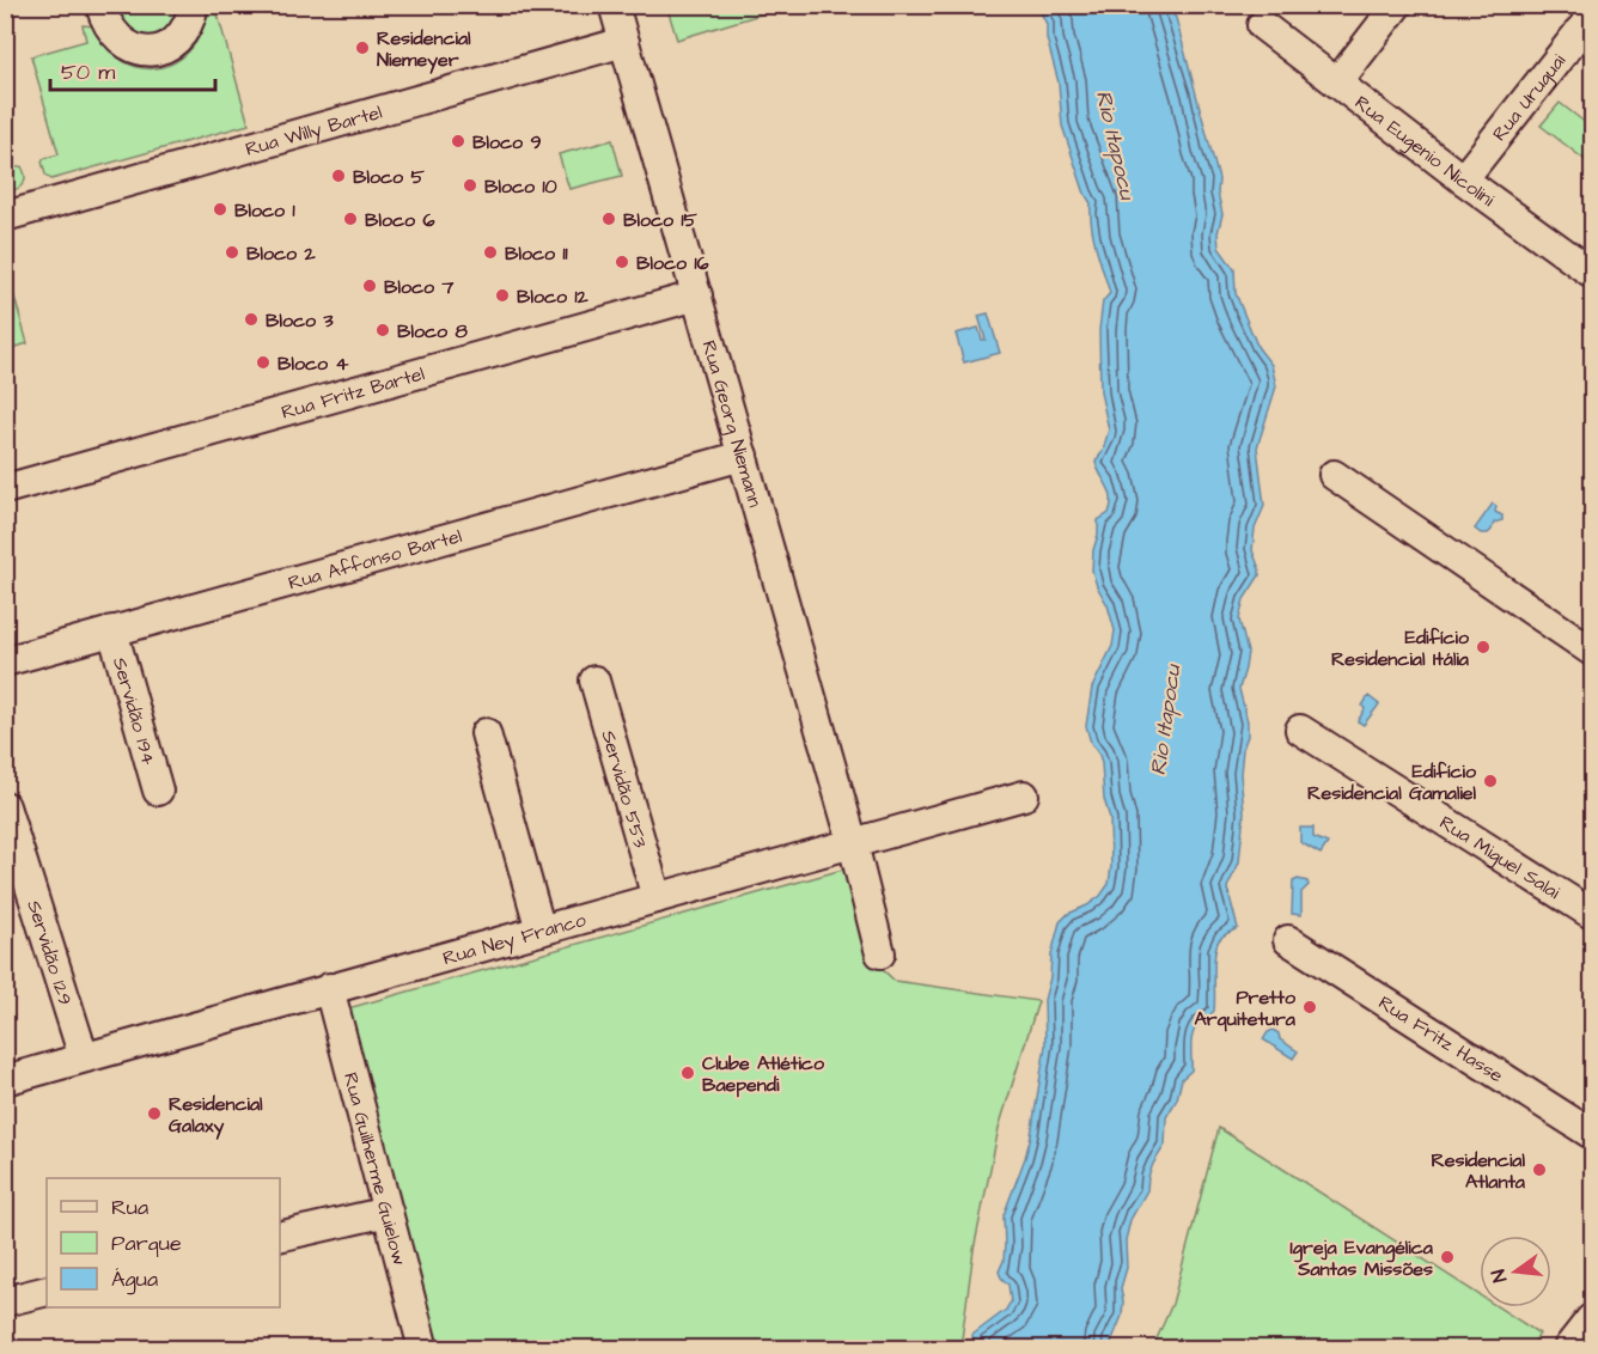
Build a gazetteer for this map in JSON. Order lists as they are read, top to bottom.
{
  "streets": {
    "street": [
      "Rua Uruguai",
      "Rua Willy Bartel",
      "Rua Eugenio Nicolini",
      "Rua Fritz Bartel",
      "Rua Georg Niemann",
      "Rua Affonso Bartel",
      "Servidão 194",
      "Servidão 553",
      "Rua Miguel Salai",
      "Rua Ney Franco",
      "Servidão 129",
      "Rua Fritz Hasse",
      "Rua Guilherme Guielow"
    ]
  },
  "crossings": [
    ["Rua Uruguai", "Rua Eugenio Nicolini"],
    ["Rua Willy Bartel", "Rua Georg Niemann"],
    ["Rua Fritz Bartel", "Rua Georg Niemann"],
    ["Rua Georg Niemann", "Rua Affonso Bartel"],
    ["Rua Georg Niemann", "Rua Ney Franco"],
    ["Rua Affonso Bartel", "Servidão 194"],
    ["Servidão 553", "Rua Ney Franco"],
    ["Rua Ney Franco", "Servidão 129"],
    ["Rua Ney Franco", "Rua Guilherme Guielow"]
  ],
  "water": ["Rio Itapocu"],
  "places": [
    "Residencial Niemeyer",
    "Bloco 9",
    "Bloco 5",
    "Bloco 10",
    "Bloco 1",
    "Bloco 6",
    "Bloco 15",
    "Bloco 2",
    "Bloco 11",
    "Bloco 16",
    "Bloco 7",
    "Bloco 12",
    "Bloco 3",
    "Bloco 8",
    "Bloco 4",
    "Edifício Residencial Itália",
    "Edifício Residencial Gamaliel",
    "Pretto Arquitetura",
    "Clube Atlético Baependi",
    "Residencial Galaxy",
    "Residencial Atlanta",
    "Igreja Evangélica Santas Missões"
  ],
  "legend": ["Rua", "Parque", "Água"],
  "scale_bar": "50 m",
  "north": "left"
}
